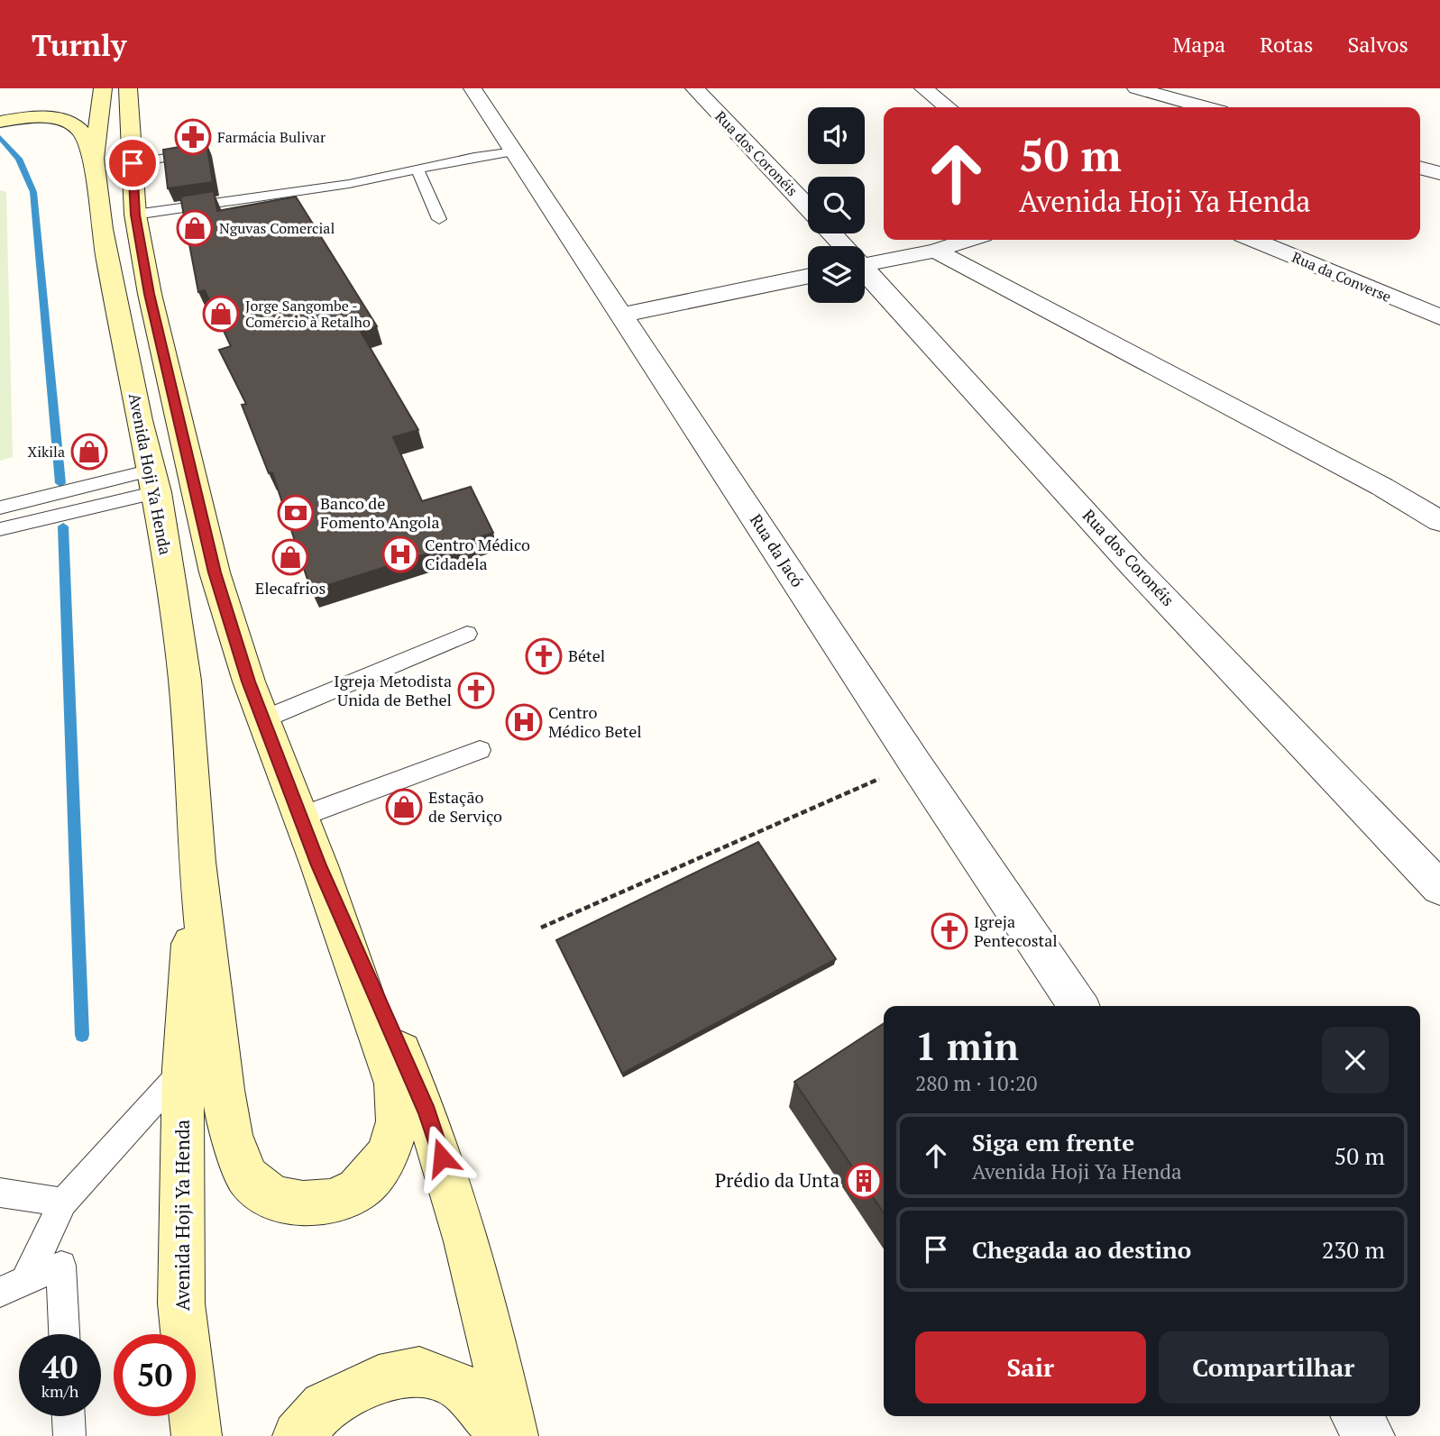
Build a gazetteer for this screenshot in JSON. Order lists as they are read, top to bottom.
{
  "streets": {
    "main road": ["Avenida Hoji Ya Henda"],
    "street": ["Rua dos Coronéis", "Rua da Converse", "Rua da Jacó"]
  },
  "places": {
    "pharmacy": ["Farmácia Bulivar"],
    "shop": [
      "Nguvas Comercial",
      "Jorge Sangombe - Comércio à Retalho",
      "Xikila",
      "Elecafrios",
      "Estação de Serviço"
    ],
    "bank": ["Banco de Fomento Angola"],
    "hospital": ["Centro Médico Cidadela", "Centro Médico Betel"],
    "church": ["Bétel", "Igreja Metodista Unida de Bethel", "Igreja Pentecostal"],
    "building": ["Prédio da Unta"]
  },
  "page": {
    "header": "Turnly",
    "nav": ["Mapa", "Rotas", "Salvos"],
    "turn": ["50 m", "Avenida Hoji Ya Henda"],
    "heading": ["1 min", "280 m · 10:20"],
    "list": [
      {
        "name": "Siga em frente",
        "note": "Avenida Hoji Ya Henda",
        "value": "50 m"
      },
      {
        "name": "Chegada ao destino",
        "value": "230 m"
      }
    ],
    "buttons": ["Sair", "Compartilhar"],
    "speed": "40 km/h",
    "limit": "50"
  }
}
